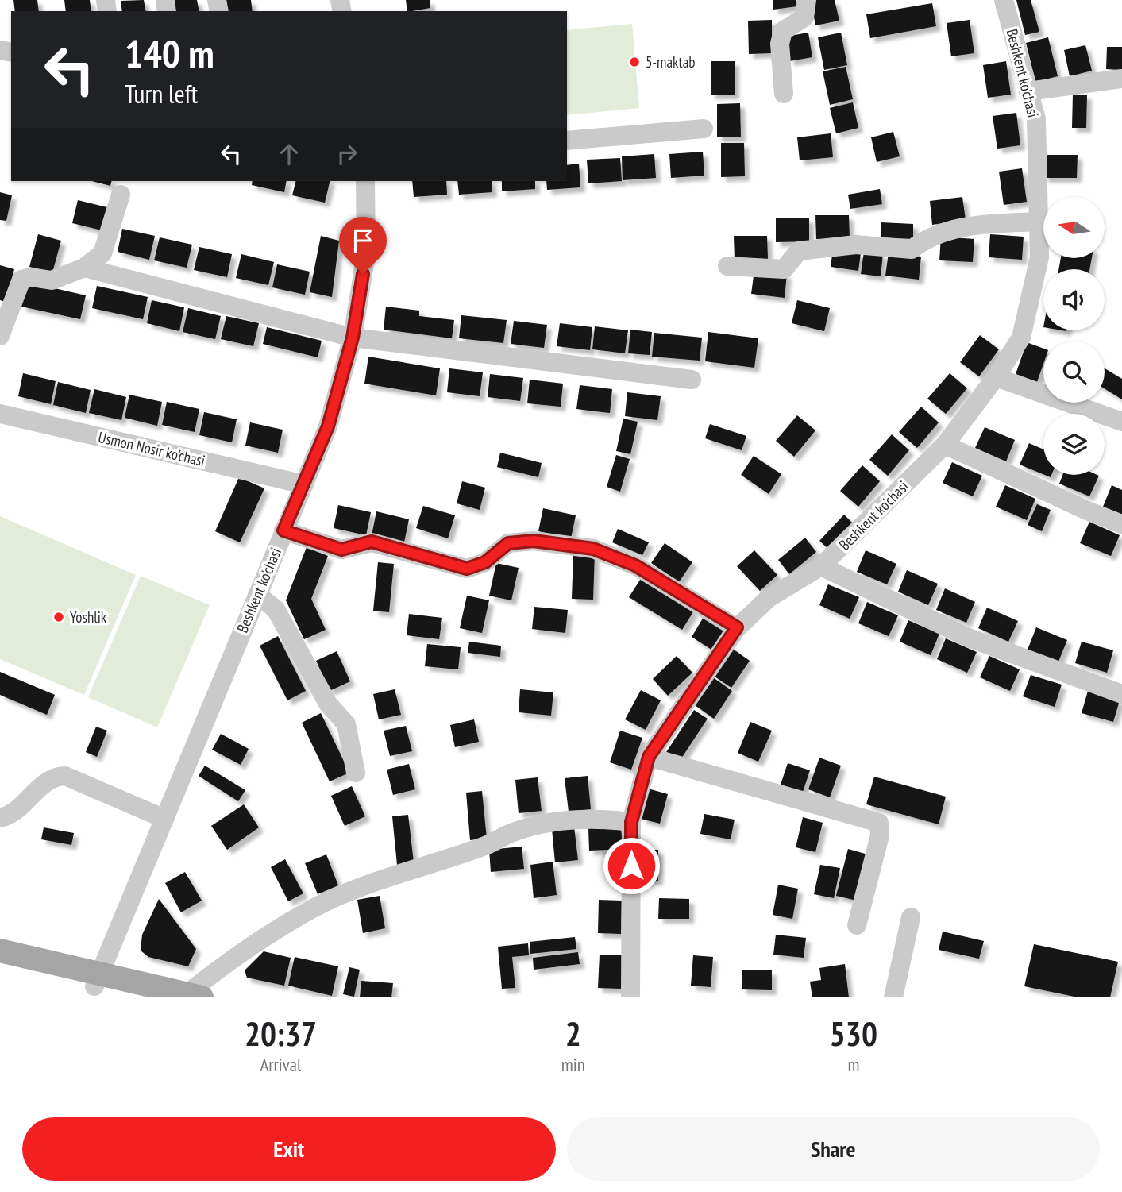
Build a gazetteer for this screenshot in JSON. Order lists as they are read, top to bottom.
{
  "streets": {
    "street": ["Beshkent ko'chasi", "Usmon Nosir ko'chasi"]
  },
  "crossings": [
    ["Beshkent ko'chasi", "Usmon Nosir ko'chasi"]
  ],
  "places": ["5-maktab", "Yoshlik"],
  "north": "left",
  "page": {
    "turn": ["140 m", "Turn left"],
    "eta": [
      "20:37",
      "Arrival",
      "2",
      "min",
      "530",
      "m"
    ],
    "buttons": ["Exit", "Share"]
  }
}
